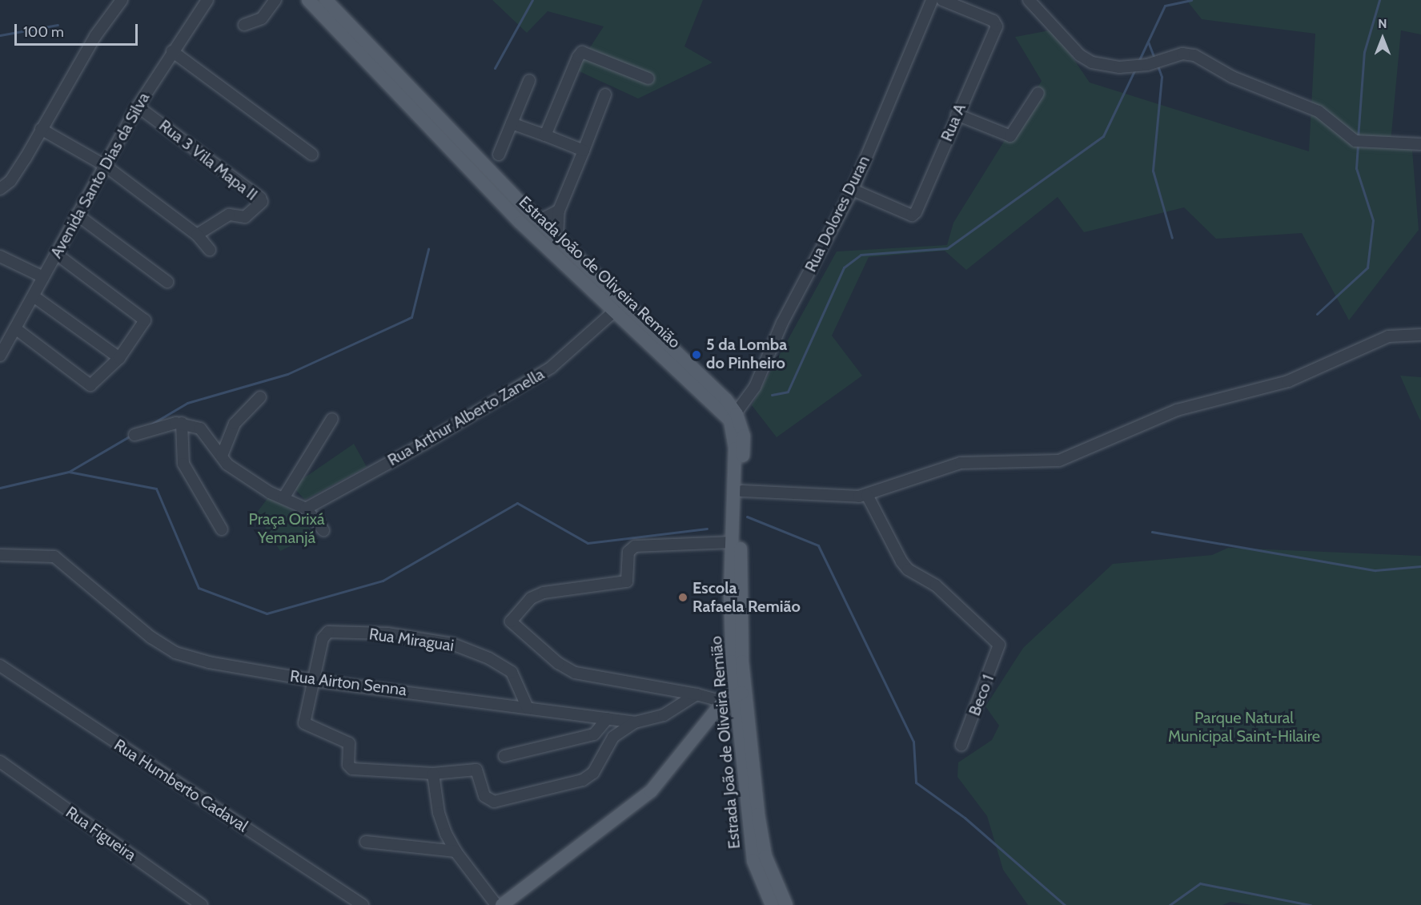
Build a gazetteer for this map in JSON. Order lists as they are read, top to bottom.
{
  "streets": {
    "main road": ["Estrada João de Oliveira Remião"],
    "street": [
      "Rua A",
      "Rua 3 Vila Mapa II",
      "Avenida Santo Dias da Silva",
      "Rua Dolores Duran",
      "Rua Arthur Alberto Zanella",
      "Rua Miraguai",
      "Rua Airton Senna",
      "Beco 1",
      "Rua Humberto Cadaval",
      "Rua Figueira"
    ]
  },
  "crossings": [
    ["Rua A", "Rua Dolores Duran"],
    ["Rua 3 Vila Mapa II", "Avenida Santo Dias da Silva"],
    ["Rua Dolores Duran", "Estrada João de Oliveira Remião"],
    ["Estrada João de Oliveira Remião", "Rua Arthur Alberto Zanella"],
    ["Rua Miraguai", "Rua Airton Senna"]
  ],
  "parks": ["Praça Orixá Yemanjá", "Parque Natural Municipal Saint-Hilaire"],
  "places": ["5 da Lomba do Pinheiro", "Escola Rafaela Remião"],
  "scale_bar": "100 m",
  "north": "top"
}
